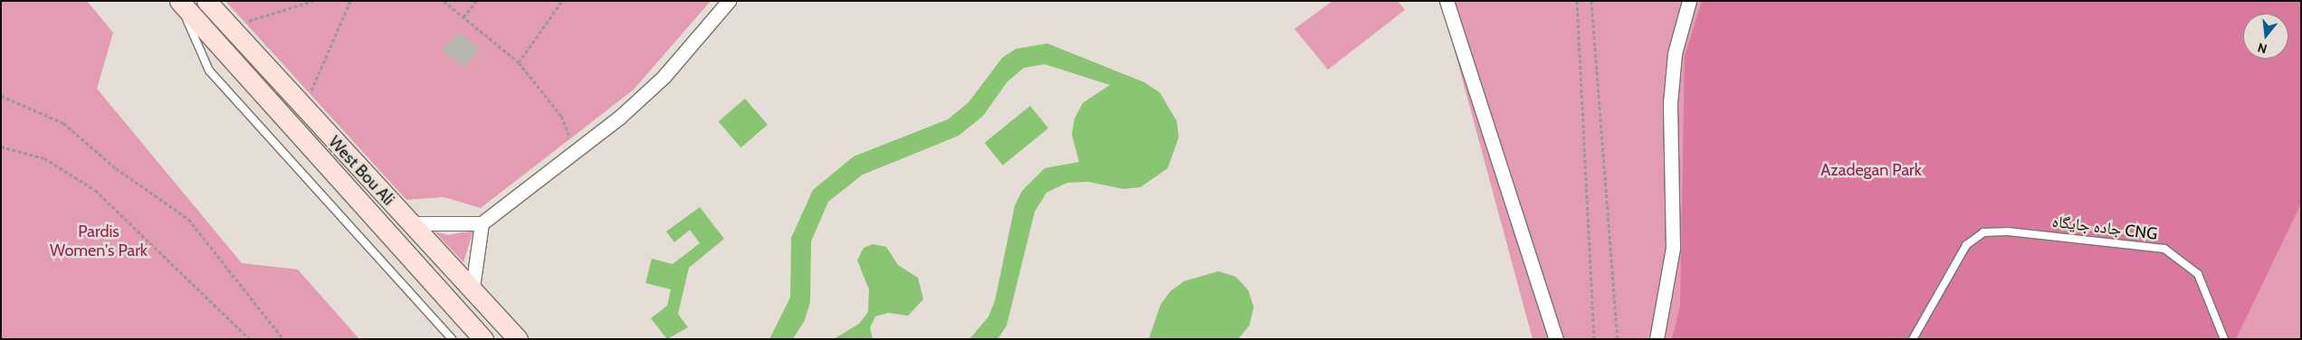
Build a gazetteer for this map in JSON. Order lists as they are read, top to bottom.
{
  "streets": {
    "main road": ["West Bou Ali"],
    "lane": ["جاده جایگاه CNG"]
  },
  "parks": ["Azadegan Park", "Pardis Women's Park"],
  "north": "bottom"
}
